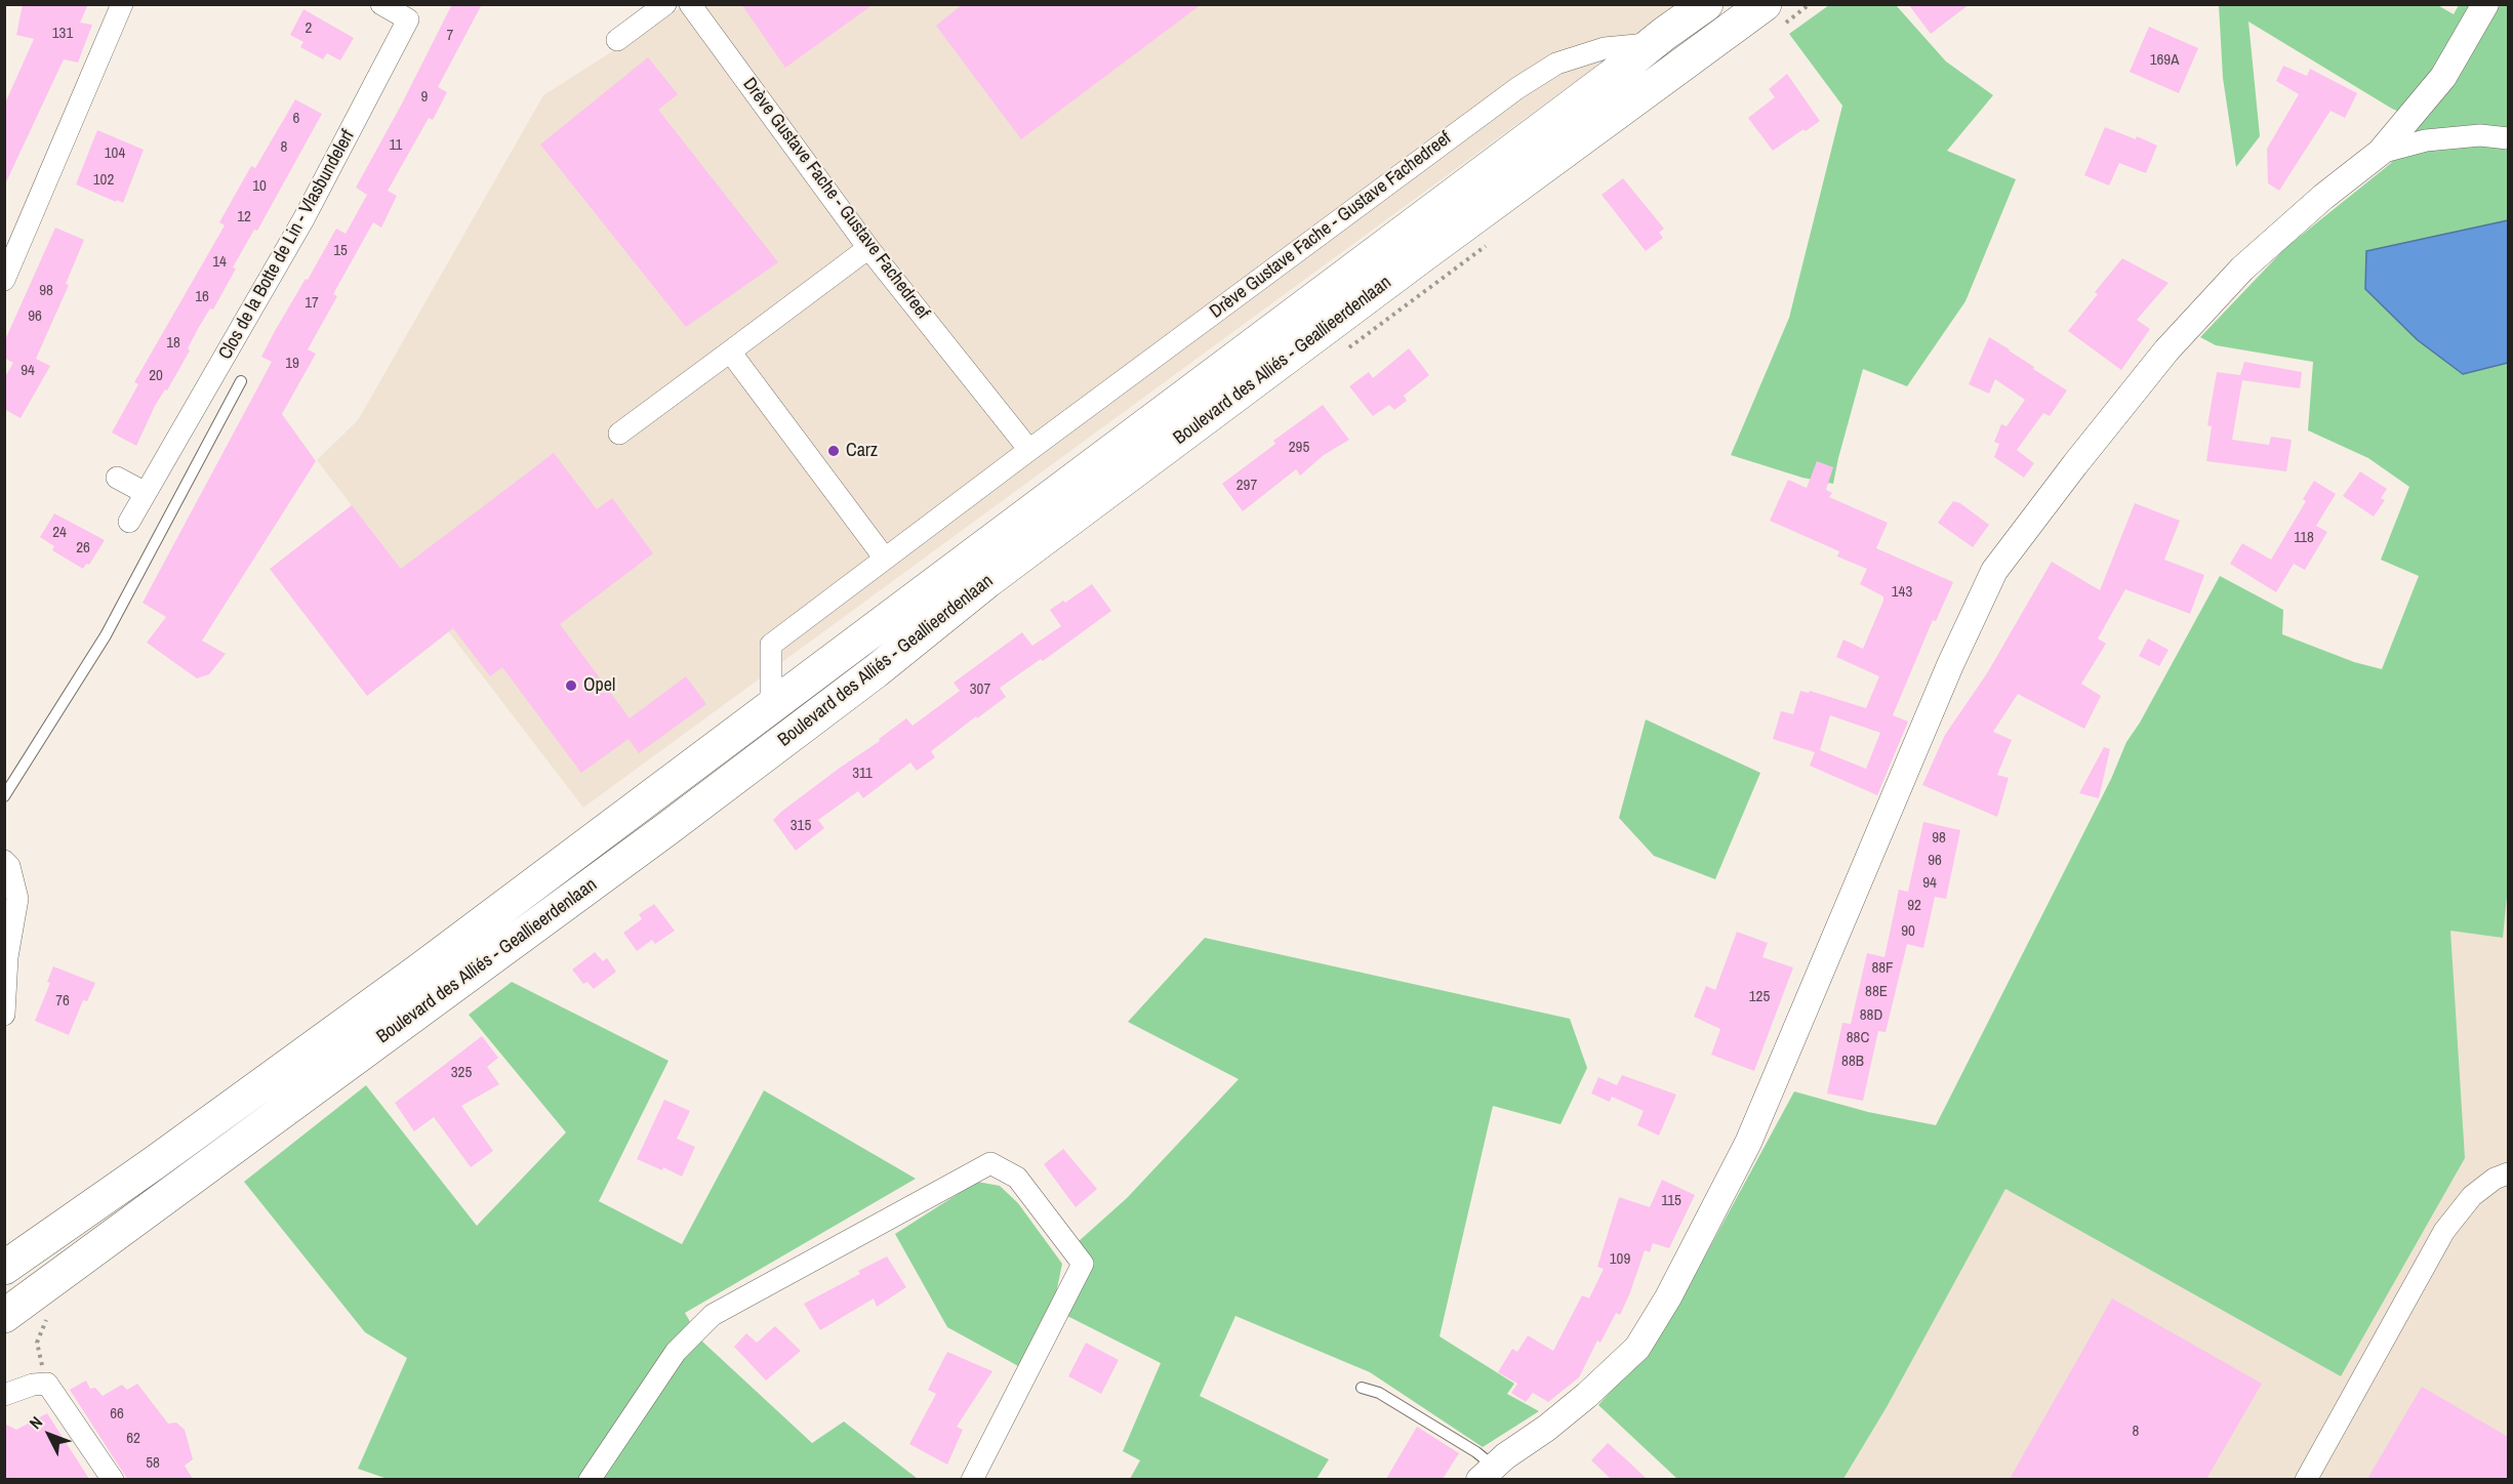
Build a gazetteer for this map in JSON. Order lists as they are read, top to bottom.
{
  "streets": {
    "highway": ["Boulevard des Alliés - Geallieerdenlaan"],
    "street": ["Drève Gustave Fache - Gustave Fachedreef", "Clos de la Botte de Lin - Vlasbundelerf"]
  },
  "crossings": [
    ["Drève Gustave Fache - Gustave Fachedreef", "Boulevard des Alliés - Geallieerdenlaan"]
  ],
  "places": ["Carz", "Opel"],
  "house_numbers": [
    "2",
    "131",
    "7",
    "169A",
    "9",
    "6",
    "11",
    "8",
    "104",
    "102",
    "10",
    "12",
    "15",
    "14",
    "98",
    "16",
    "17",
    "96",
    "18",
    "19",
    "94",
    "20",
    "295",
    "297",
    "24",
    "118",
    "26",
    "143",
    "307",
    "311",
    "315",
    "98",
    "96",
    "94",
    "92",
    "90",
    "88F",
    "88E",
    "125",
    "76",
    "88D",
    "88C",
    "88B",
    "325",
    "115",
    "109",
    "66",
    "8",
    "62",
    "58"
  ],
  "north": "top left"
}
